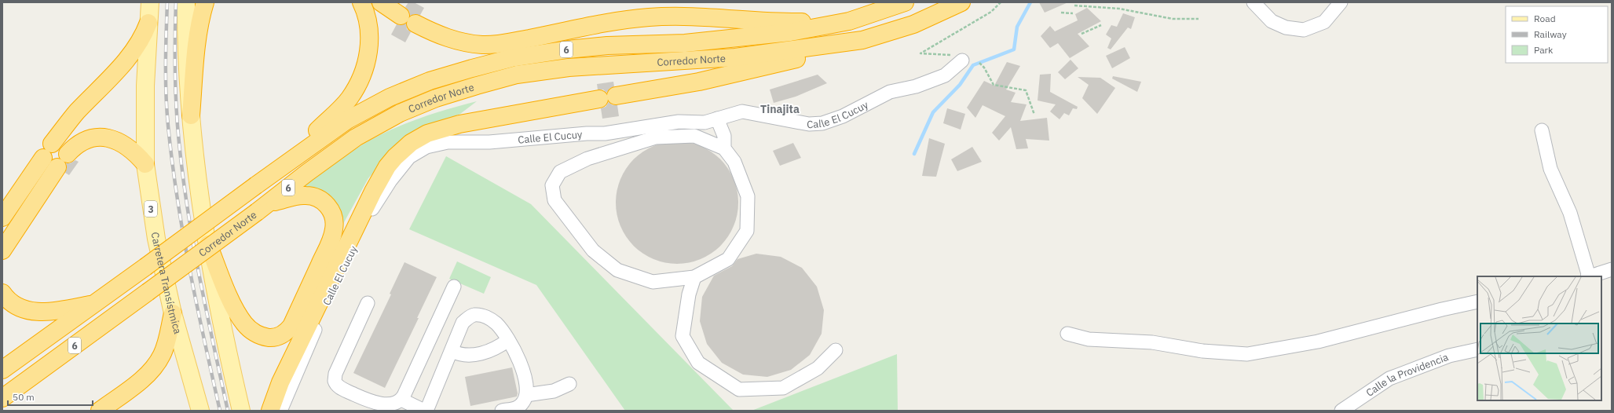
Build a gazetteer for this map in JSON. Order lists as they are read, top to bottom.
{
  "streets": {
    "highway": ["6", "Corredor Norte"],
    "main road": ["3", "Carretera Transístmica"],
    "street": ["Calle El Cucuy", "Calle la Providencia"]
  },
  "districts": ["Tinajita"],
  "legend": ["Road", "Railway", "Park"],
  "scale_bar": "50 m"
}
